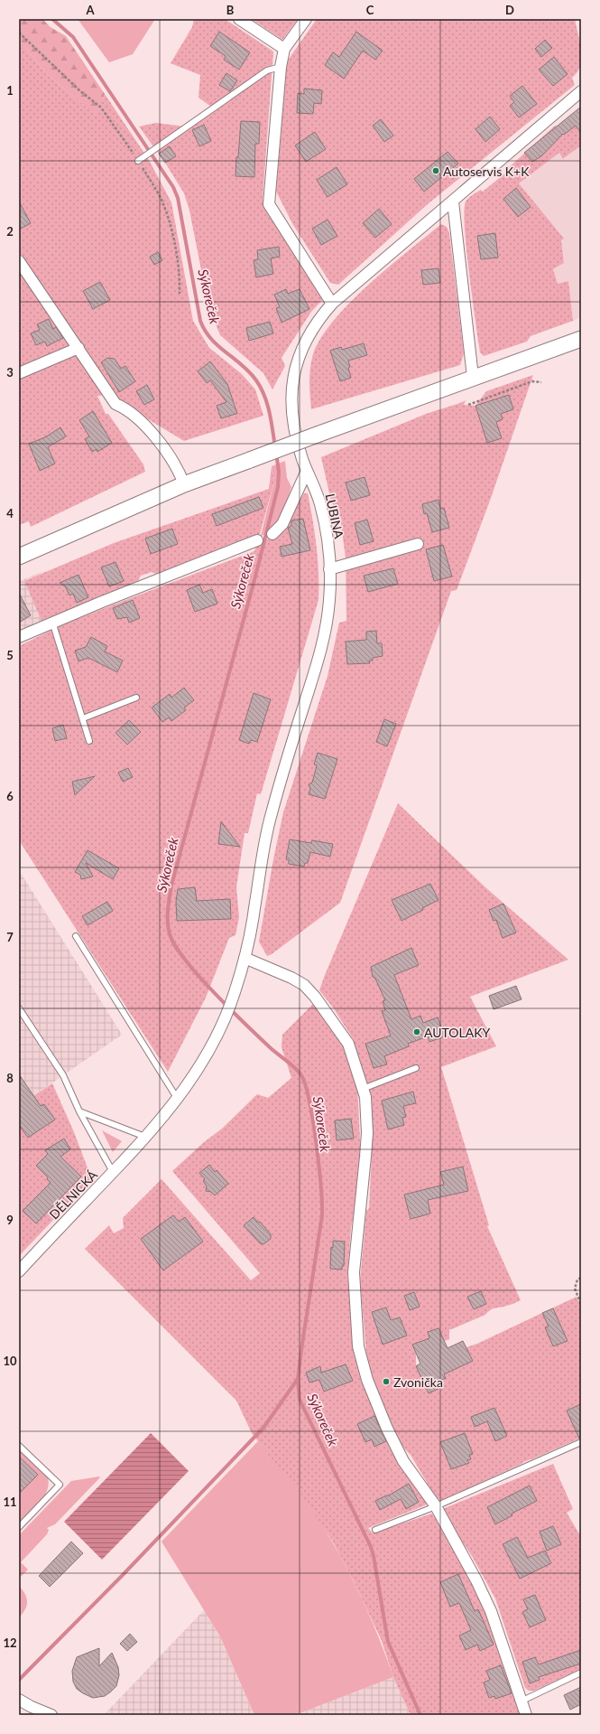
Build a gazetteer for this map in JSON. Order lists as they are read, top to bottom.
{
  "streets": {
    "street": ["LUBINA", "DĚLNICKÁ"]
  },
  "crossings": [
    ["LUBINA", "DĚLNICKÁ"]
  ],
  "water": ["Sýkoreček"],
  "places": ["Autoservis K+K", "AUTOLAKY", "Zvonička"],
  "grid": {
    "columns": [
      "A",
      "B",
      "C",
      "D"
    ],
    "rows": [
      "1",
      "2",
      "3",
      "4",
      "5",
      "6",
      "7",
      "8",
      "9",
      "10",
      "11",
      "12"
    ]
  }
}
